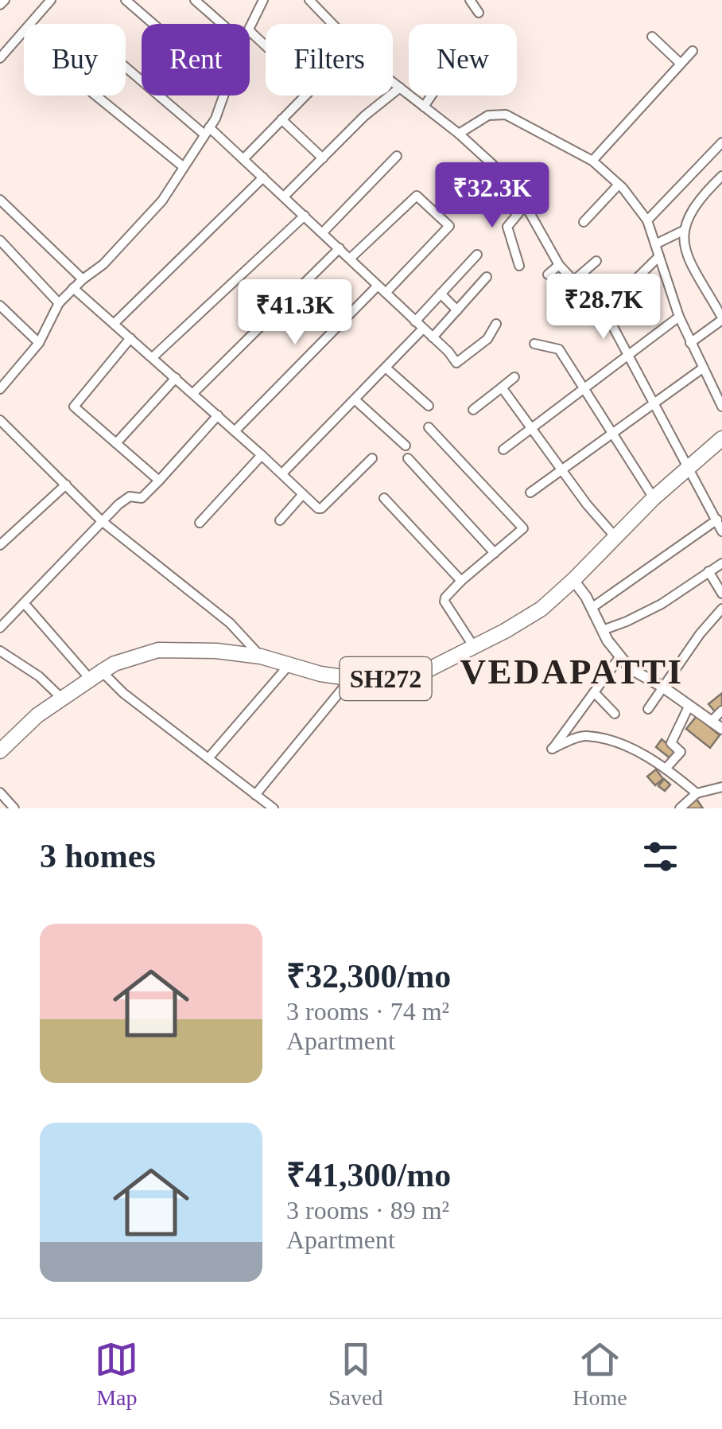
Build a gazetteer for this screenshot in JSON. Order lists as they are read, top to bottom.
{
  "streets": {
    "main road": ["SH272"]
  },
  "districts": ["VEDAPATTI"],
  "page": {
    "chip": [
      "Buy",
      "Rent",
      "Filters",
      "New"
    ],
    "price": ["₹32.3K", "₹28.7K", "₹41.3K"],
    "heading": "3 homes",
    "list": [
      {
        "name": "₹32,300/mo",
        "note": "3 rooms · 74 m² · Apartment"
      },
      {
        "name": "₹41,300/mo",
        "note": "3 rooms · 89 m² · Apartment"
      }
    ],
    "tabs": ["Map", "Saved", "Home"]
  }
}
